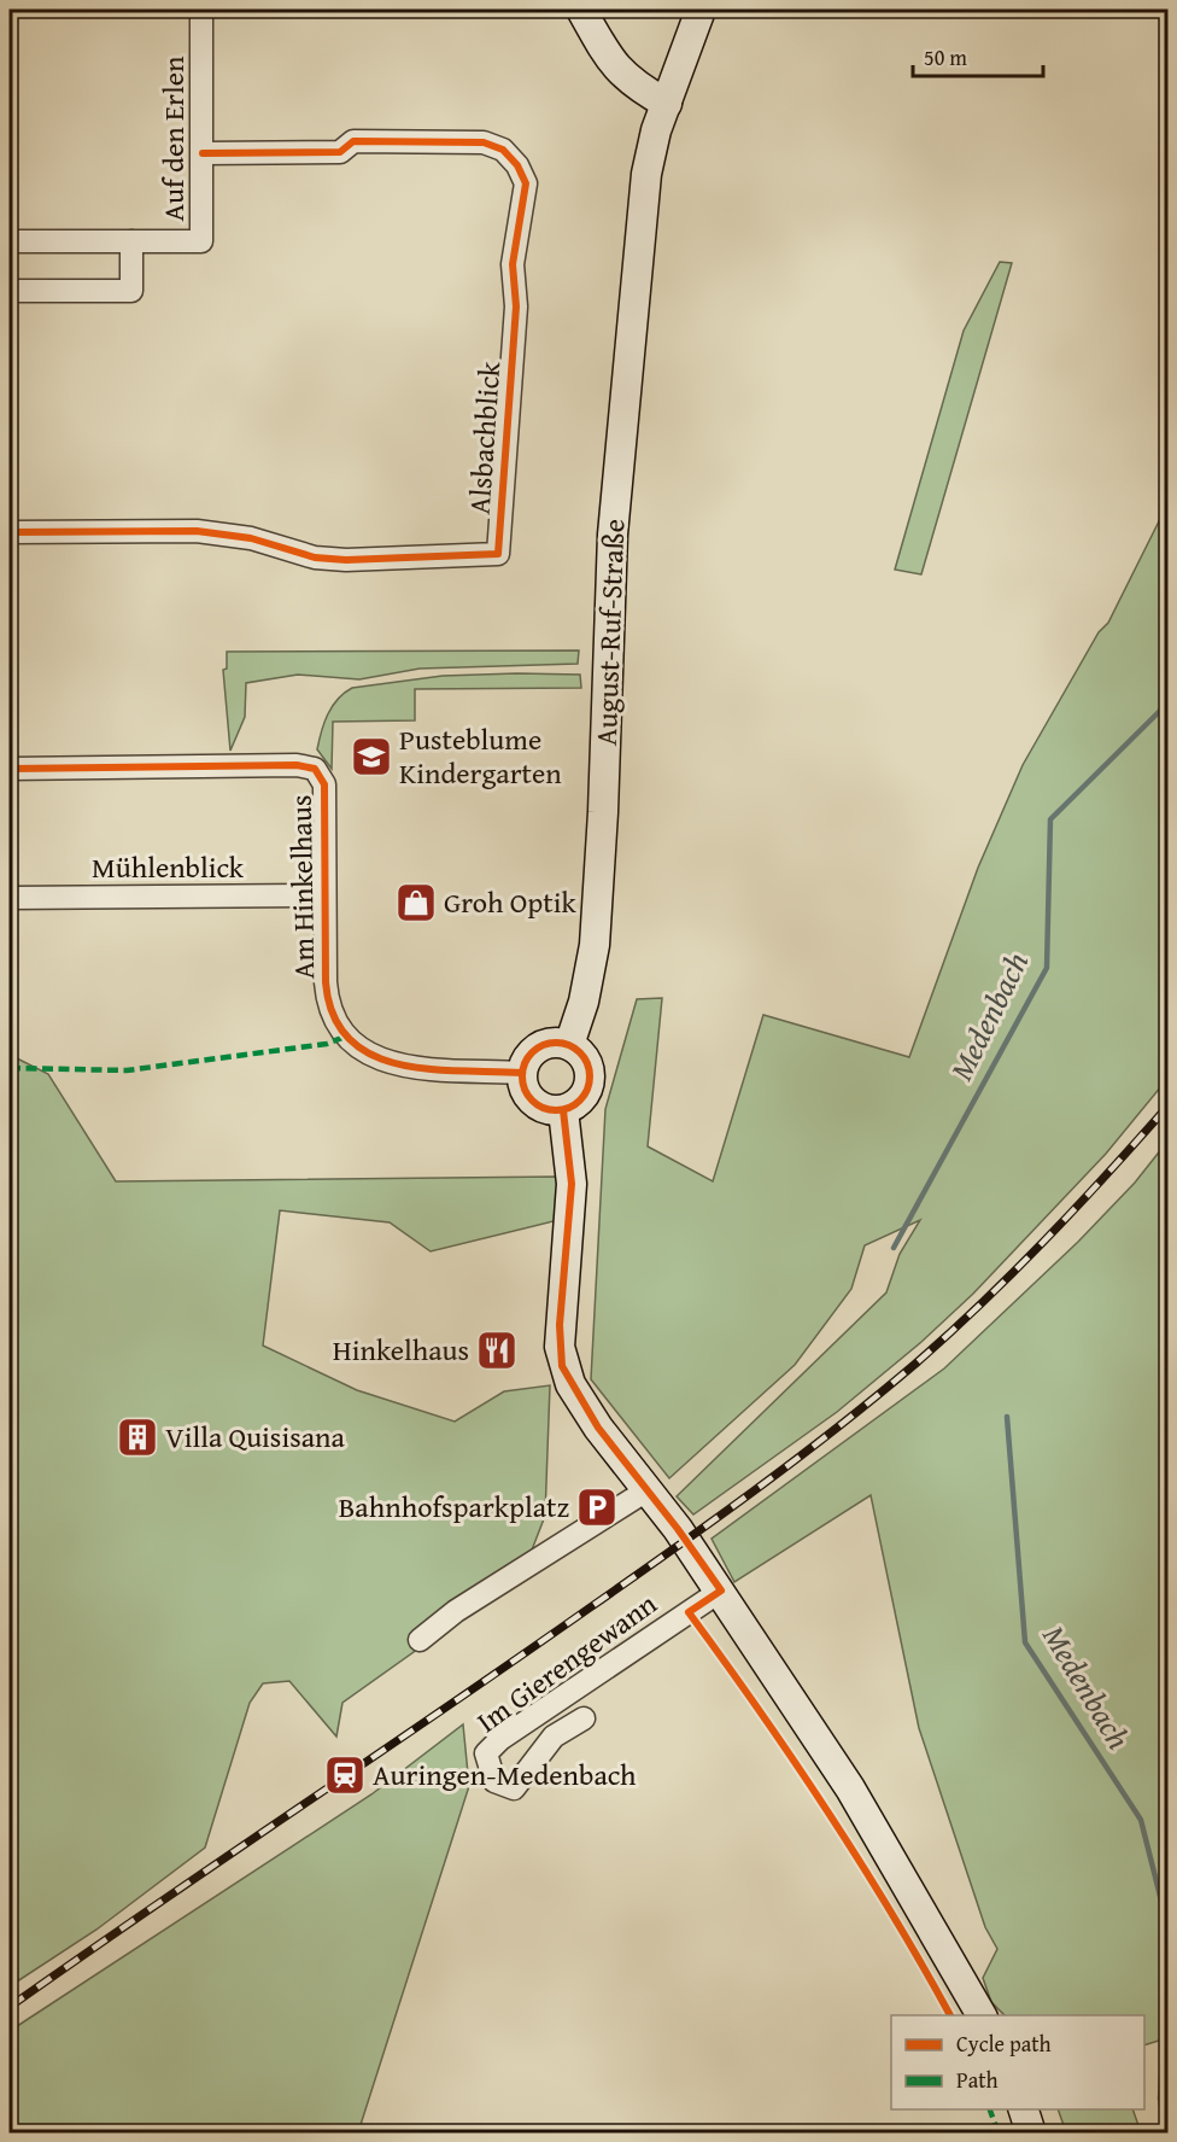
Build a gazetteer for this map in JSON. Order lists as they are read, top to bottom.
{
  "streets": {
    "main road": ["August-Ruf-Straße"],
    "street": [
      "Auf den Erlen",
      "Alsbachblick",
      "Mühlenblick",
      "Am Hinkelhaus",
      "Im Gierengewann"
    ]
  },
  "crossings": [
    ["Auf den Erlen", "Alsbachblick"],
    ["August-Ruf-Straße", "Am Hinkelhaus"],
    ["Mühlenblick", "Am Hinkelhaus"]
  ],
  "water": ["Medenbach"],
  "places": {
    "school or university": ["Pusteblume Kindergarten"],
    "shop": ["Groh Optik"],
    "restaurant": ["Hinkelhaus"],
    "building": ["Villa Quisisana"],
    "parking": ["Bahnhofsparkplatz"],
    "station": ["Auringen-Medenbach"]
  },
  "legend": ["Cycle path", "Path"],
  "scale_bar": "50 m"
}
